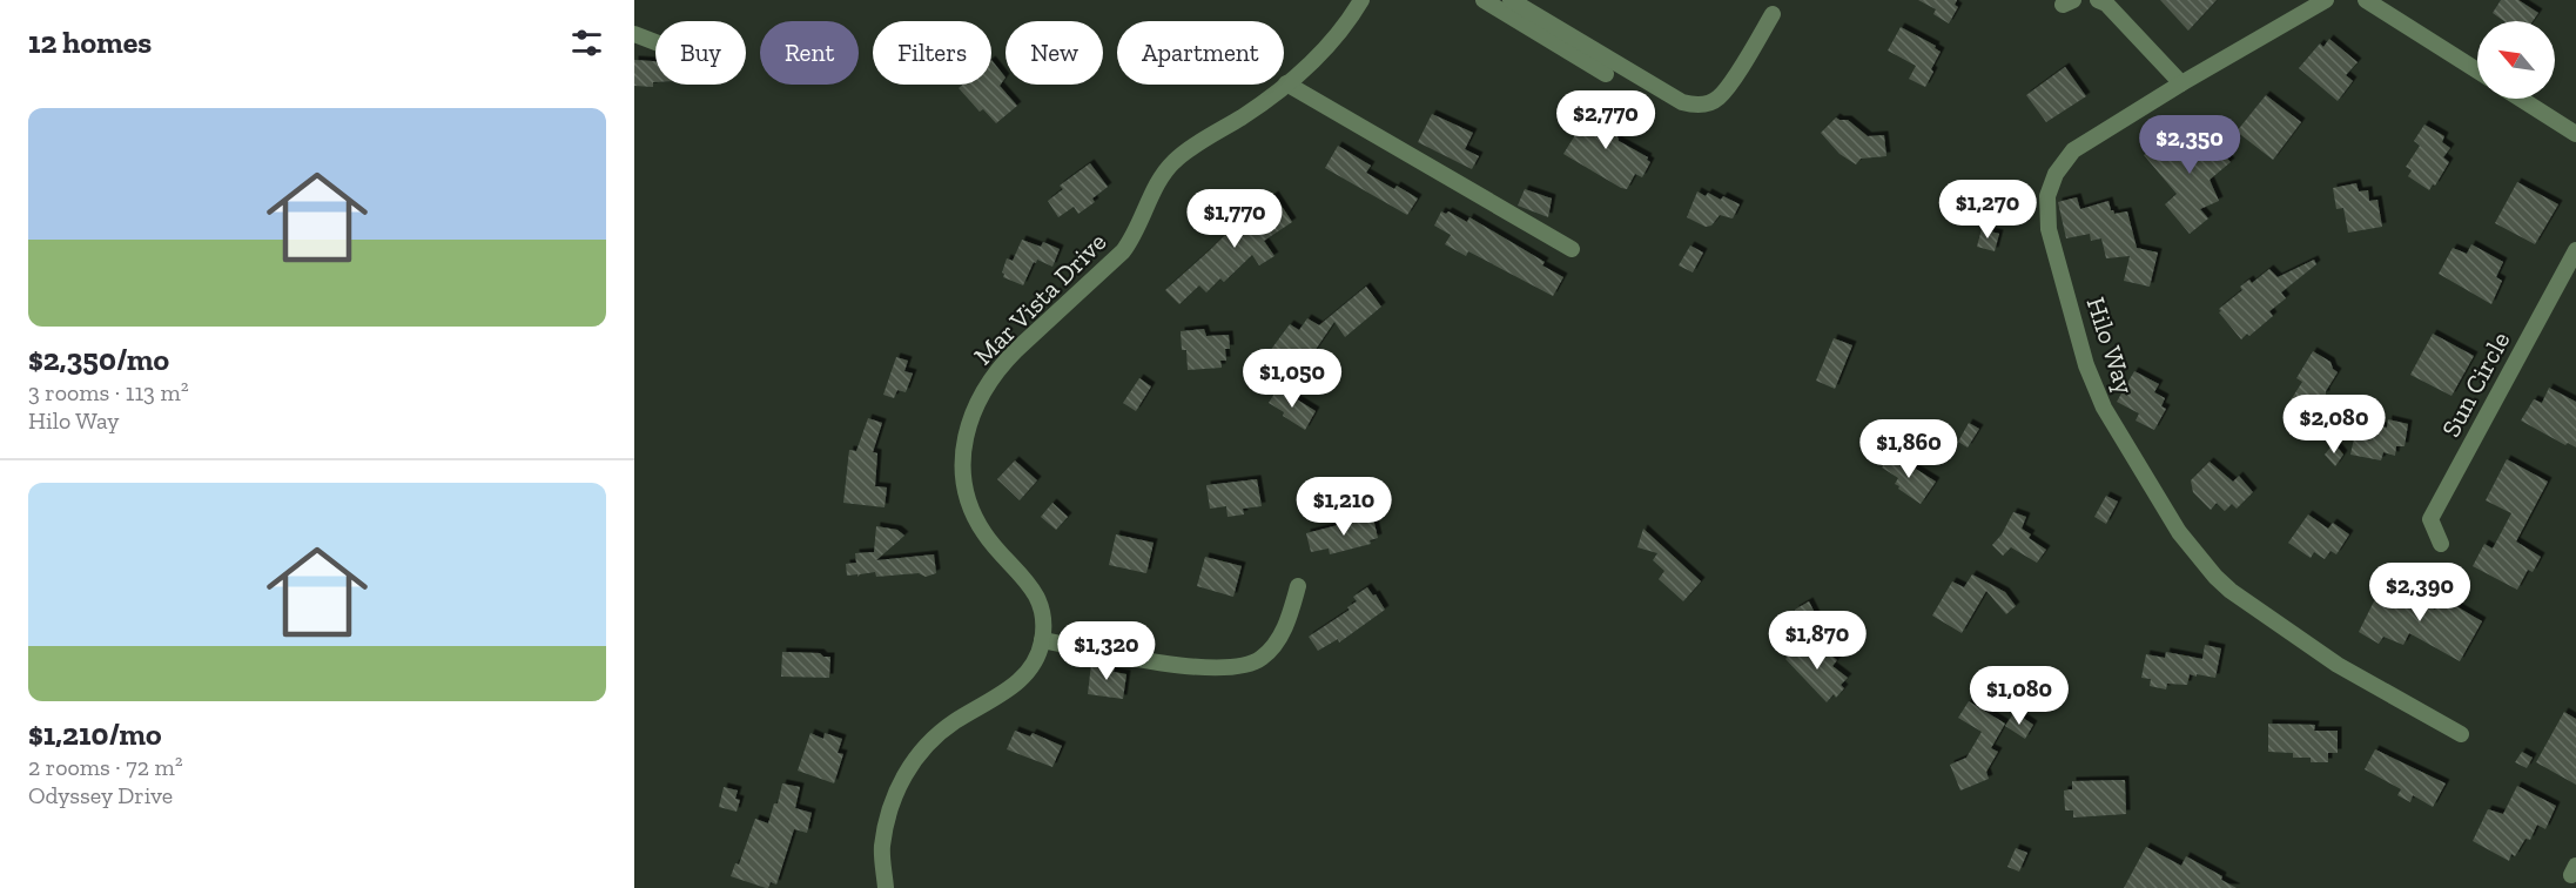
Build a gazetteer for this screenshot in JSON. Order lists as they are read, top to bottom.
{
  "streets": {
    "street": ["Mar Vista Drive", "Hilo Way", "Sun Circle"]
  },
  "north": "top left",
  "page": {
    "heading": "12 homes",
    "chip": [
      "Buy",
      "Rent",
      "Filters",
      "New",
      "Apartment"
    ],
    "list": [
      {
        "name": "$2,350/mo",
        "note": "3 rooms · 113 m² · Hilo Way"
      },
      {
        "name": "$1,210/mo",
        "note": "2 rooms · 72 m² · Odyssey Drive"
      }
    ],
    "price": [
      "$2,770",
      "$2,350",
      "$1,270",
      "$1,770",
      "$1,050",
      "$2,080",
      "$1,860",
      "$1,210",
      "$2,390",
      "$1,870",
      "$1,320",
      "$1,080"
    ]
  }
}
